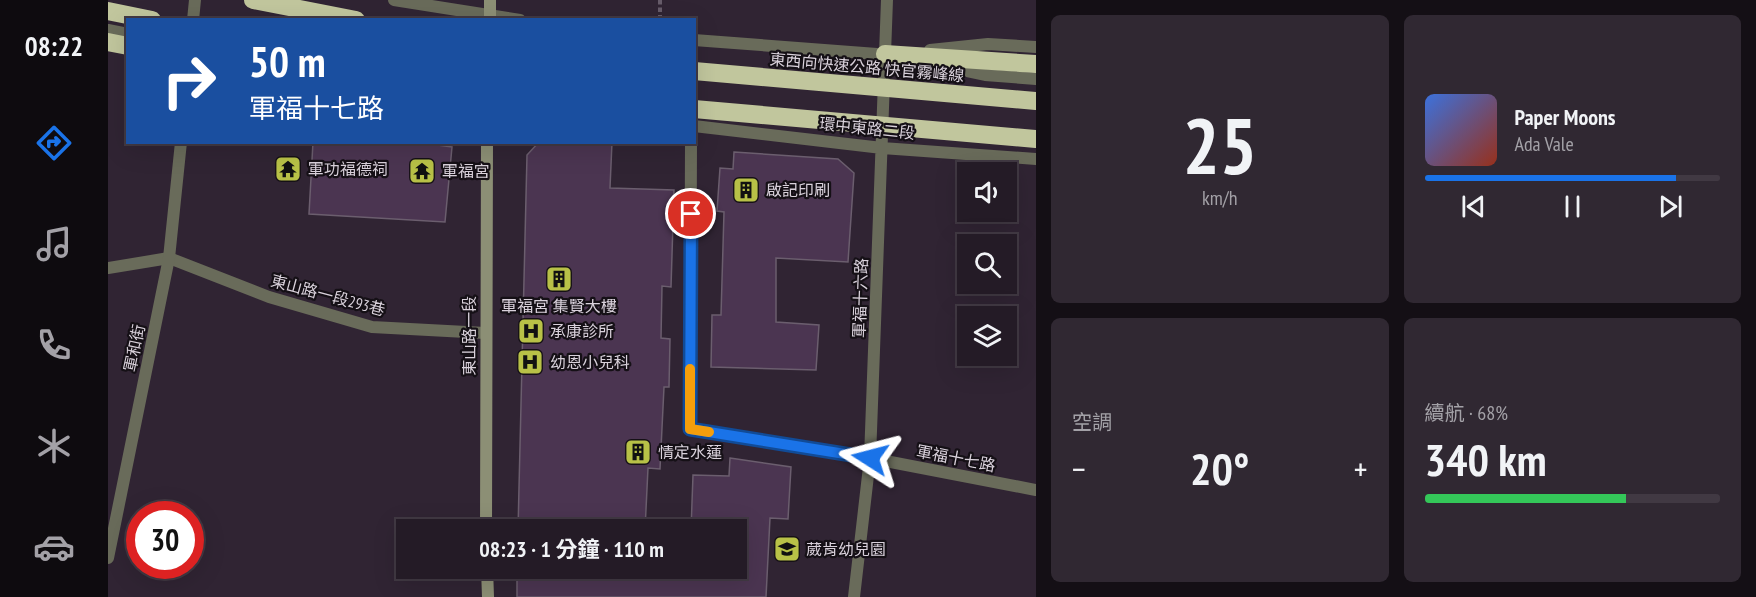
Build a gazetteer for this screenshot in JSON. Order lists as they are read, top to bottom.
{
  "streets": {
    "highway": ["東西向快速公路 快官霧峰線"],
    "main road": ["東山路一段"],
    "street": [
      "環中東路二段",
      "東山路一段293巷",
      "軍福十六路",
      "軍和街",
      "軍福十七路"
    ]
  },
  "crossings": [
    ["環中東路二段", "軍福十六路"],
    ["東山路一段293巷", "東山路一段"],
    ["東山路一段293巷", "軍和街"],
    ["軍福十六路", "軍福十七路"]
  ],
  "places": {
    "temple": ["軍功福德祠", "軍福宮"],
    "building": ["啟記印刷", "軍福宮 集賢大樓", "情定水蓮"],
    "hospital": ["承康診所", "幼恩小兒科"],
    "school or university": ["葳肯幼兒園"]
  },
  "page": {
    "tabs": "08:22",
    "tile": [
      ["25", "km/h"],
      "空調",
      ["續航 · 68%", "340 km"]
    ],
    "turn": ["50 m", "軍福十七路"],
    "song": ["Paper Moons", "Ada Vale"],
    "heat": ["−", "20°", "+"],
    "limit": "30",
    "trip": "08:23 · 1 分鐘 · 110 m"
  }
}
